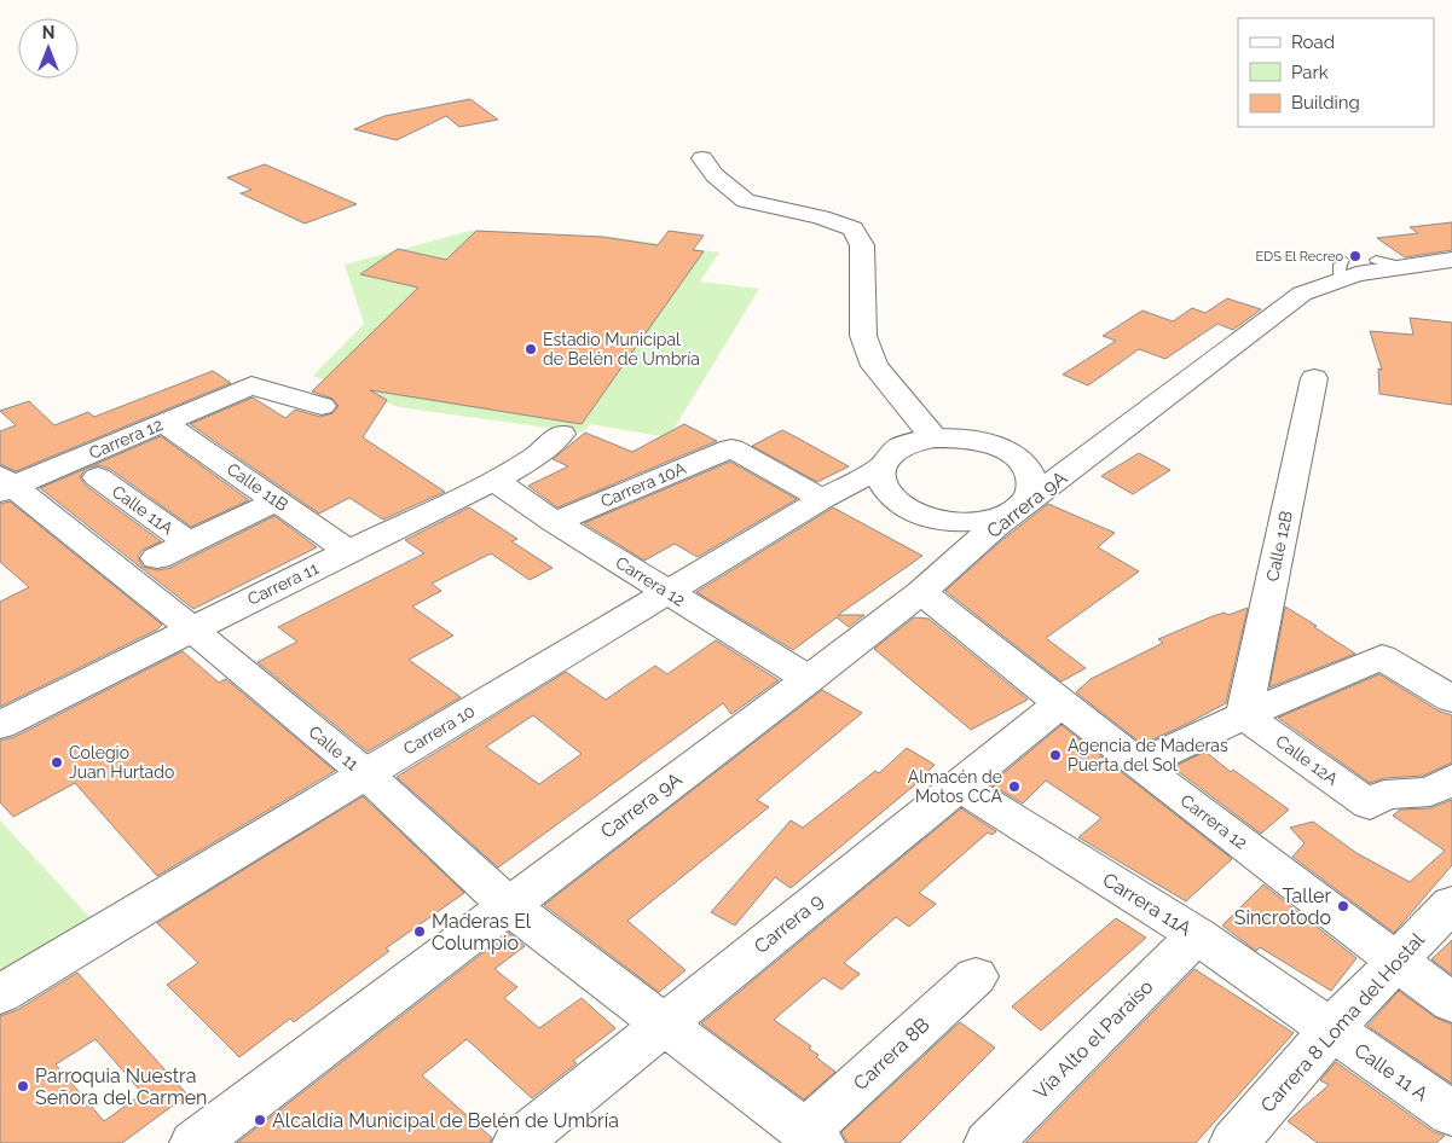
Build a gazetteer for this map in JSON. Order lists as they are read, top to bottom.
{
  "streets": {
    "street": [
      "Carrera 12",
      "Carrera 10A",
      "Calle 11B",
      "Carrera 9A",
      "Calle 11A",
      "Calle 12B",
      "Carrera 11",
      "Carrera 10",
      "Calle 11",
      "Calle 12A",
      "Carrera 11A",
      "Carrera 9",
      "Carrera 8 Loma del Hostal",
      "Vía Alto el Paraíso",
      "Carrera 8B",
      "Calle 11 A"
    ]
  },
  "crossings": [
    ["Carrera 12", "Carrera 10A"],
    ["Carrera 12", "Calle 11B"],
    ["Carrera 12", "Carrera 9A"],
    ["Carrera 12", "Carrera 11"],
    ["Carrera 12", "Carrera 10"],
    ["Carrera 12", "Calle 11"],
    ["Carrera 12", "Carrera 9"],
    ["Carrera 12", "Carrera 8 Loma del Hostal"],
    ["Carrera 10A", "Carrera 10"],
    ["Calle 11B", "Carrera 11"],
    ["Carrera 9A", "Calle 11"],
    ["Calle 12B", "Calle 12A"],
    ["Carrera 11", "Calle 11"],
    ["Carrera 10", "Calle 11"],
    ["Calle 11", "Carrera 9"],
    ["Calle 11", "Carrera 8B"],
    ["Carrera 11A", "Carrera 9"],
    ["Carrera 11A", "Carrera 8 Loma del Hostal"],
    ["Carrera 11A", "Vía Alto el Paraíso"],
    ["Carrera 11A", "Calle 11 A"],
    ["Carrera 8 Loma del Hostal", "Calle 11 A"]
  ],
  "places": [
    "EDS El Recreo",
    "Estadio Municipal de Belén de Umbría",
    "Agencia de Maderas Puerta del Sol",
    "Colegio Juan Hurtado",
    "Almacén de Motos CCA",
    "Taller Sincrotodo",
    "Maderas El Columpio",
    "Parroquia Nuestra Señora del Carmen",
    "Alcaldía Municipal de Belén de Umbría"
  ],
  "legend": ["Road", "Park", "Building"],
  "north": "top"
}
